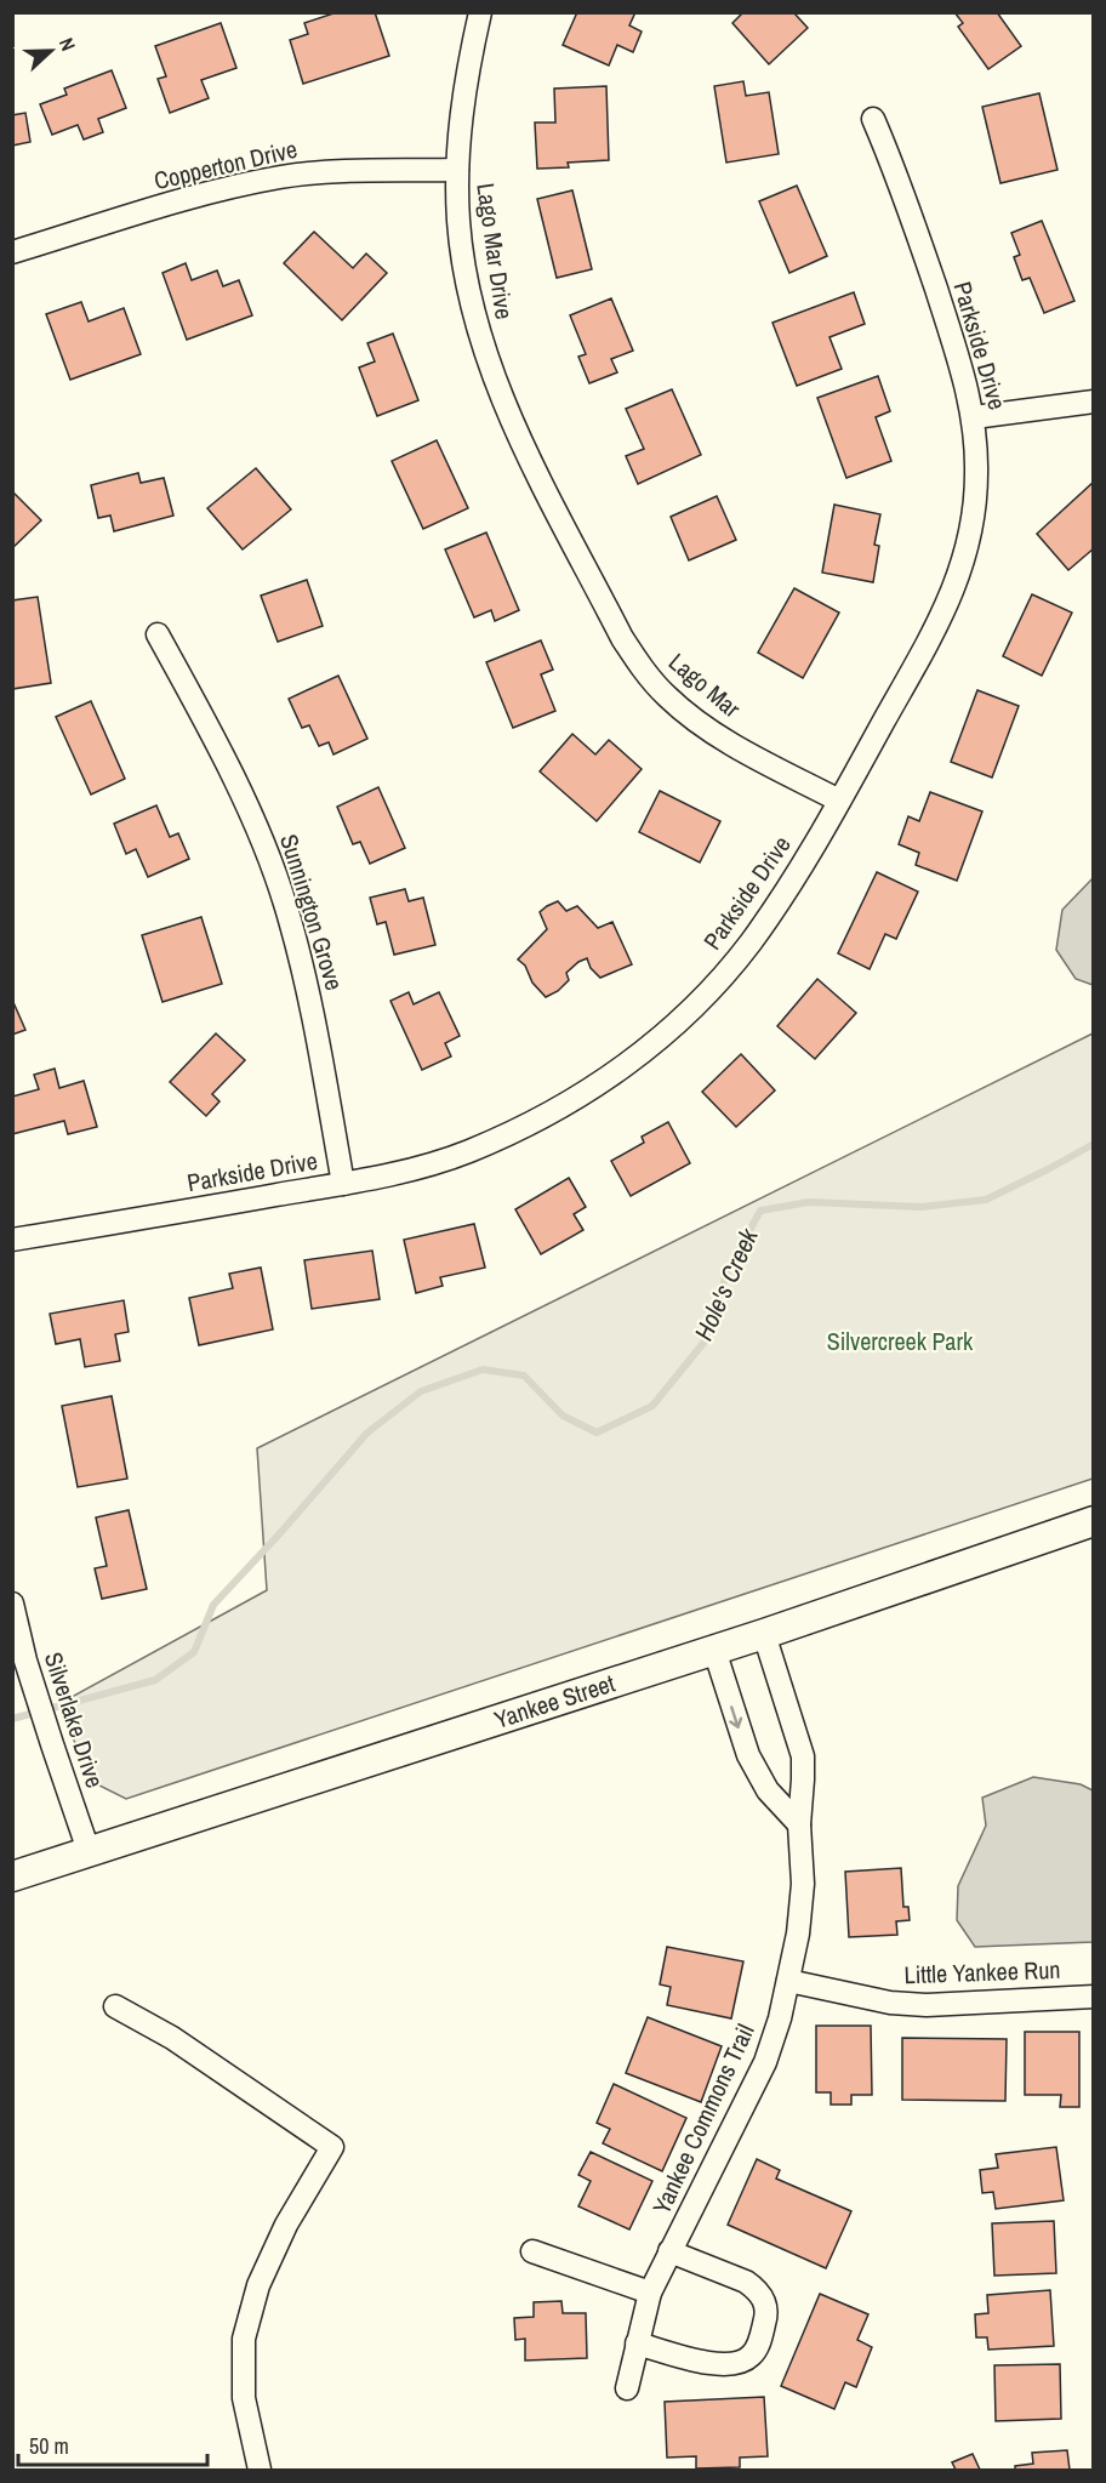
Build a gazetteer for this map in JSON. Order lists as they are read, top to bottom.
{
  "streets": {
    "street": [
      "Copperton Drive",
      "Lago Mar Drive",
      "Parkside Drive",
      "Lago Mar",
      "Sunnington Grove",
      "Yankee Street",
      "Silverlake Drive",
      "Little Yankee Run",
      "Yankee Commons Trail"
    ]
  },
  "crossings": [
    ["Copperton Drive", "Lago Mar Drive"],
    ["Lago Mar Drive", "Lago Mar"],
    ["Parkside Drive", "Lago Mar"],
    ["Parkside Drive", "Sunnington Grove"],
    ["Yankee Street", "Silverlake Drive"],
    ["Yankee Street", "Yankee Commons Trail"],
    ["Little Yankee Run", "Yankee Commons Trail"]
  ],
  "water": ["Hole's Creek"],
  "parks": ["Silvercreek Park"],
  "scale_bar": "50 m",
  "north": "right"
}
